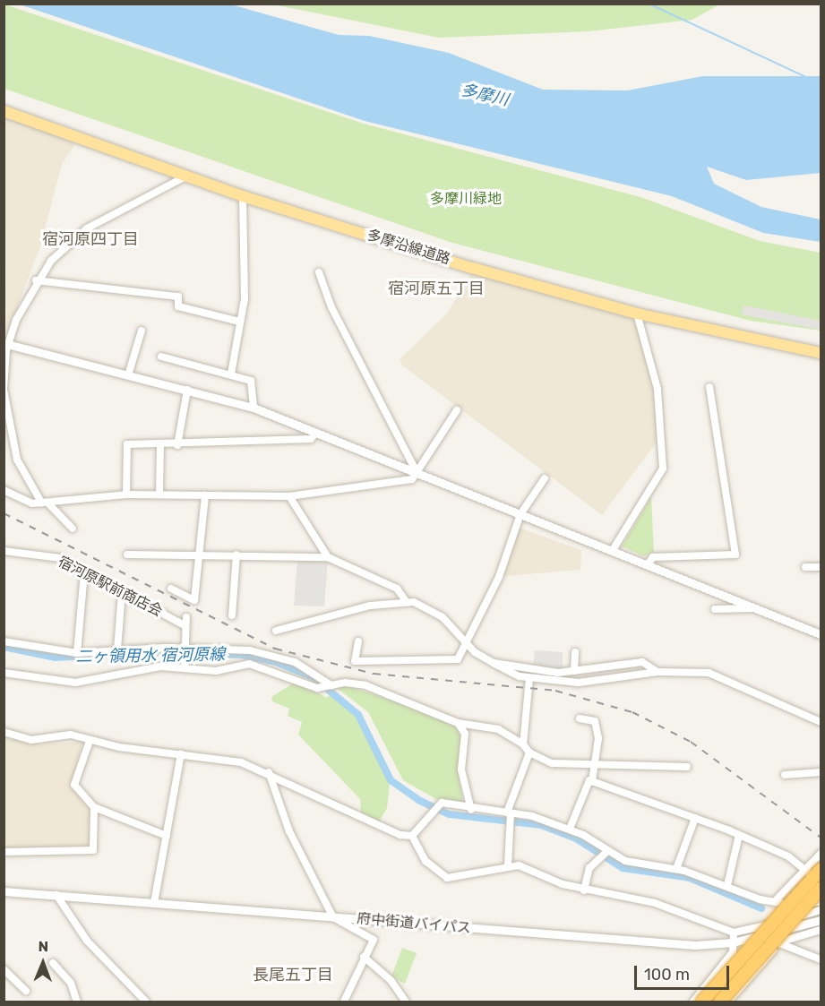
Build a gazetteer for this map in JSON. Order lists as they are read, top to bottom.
{
  "streets": {
    "main road": ["多摩沿線道路"],
    "street": ["宿河原駅前商店会", "府中街道バイパス"]
  },
  "districts": ["宿河原四丁目", "宿河原五丁目", "長尾五丁目"],
  "water": ["多摩川", "二ヶ領用水 宿河原線"],
  "parks": ["多摩川緑地"],
  "scale_bar": "100 m",
  "north": "top"
}
